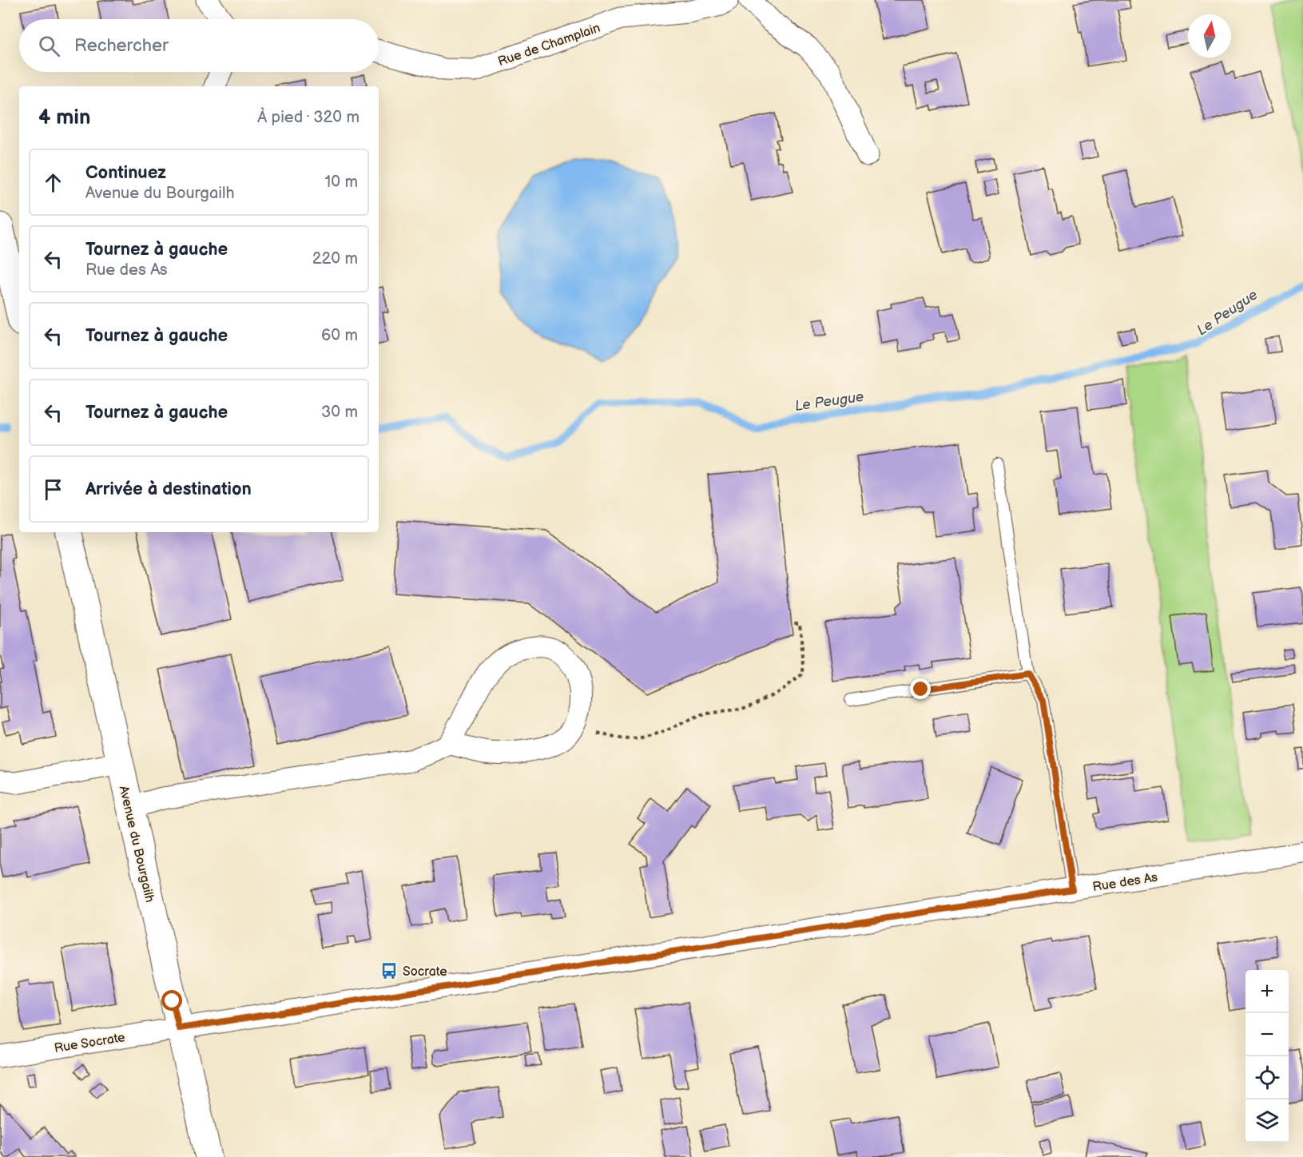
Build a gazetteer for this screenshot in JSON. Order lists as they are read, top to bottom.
{
  "streets": {
    "main road": ["Avenue du Bourgailh"],
    "street": ["Rue de Champlain", "Rue des As", "Rue Socrate"]
  },
  "crossings": [
    ["Avenue du Bourgailh", "Rue des As"],
    ["Avenue du Bourgailh", "Rue Socrate"],
    ["Rue des As", "Rue Socrate"]
  ],
  "water": ["Le Peugue"],
  "places": {
    "bus stop": ["Socrate"]
  },
  "north": "top",
  "page": {
    "search": "Rechercher",
    "heading": ["4 min", "À pied · 320 m"],
    "list": [
      ["Continuez", "Avenue du Bourgailh", "10 m"],
      ["Tournez à gauche", "Rue des As", "220 m"],
      ["Tournez à gauche", "60 m"],
      ["Tournez à gauche", "30 m"],
      "Arrivée à destination"
    ],
    "map_buttons": ["+", "−"]
  }
}
